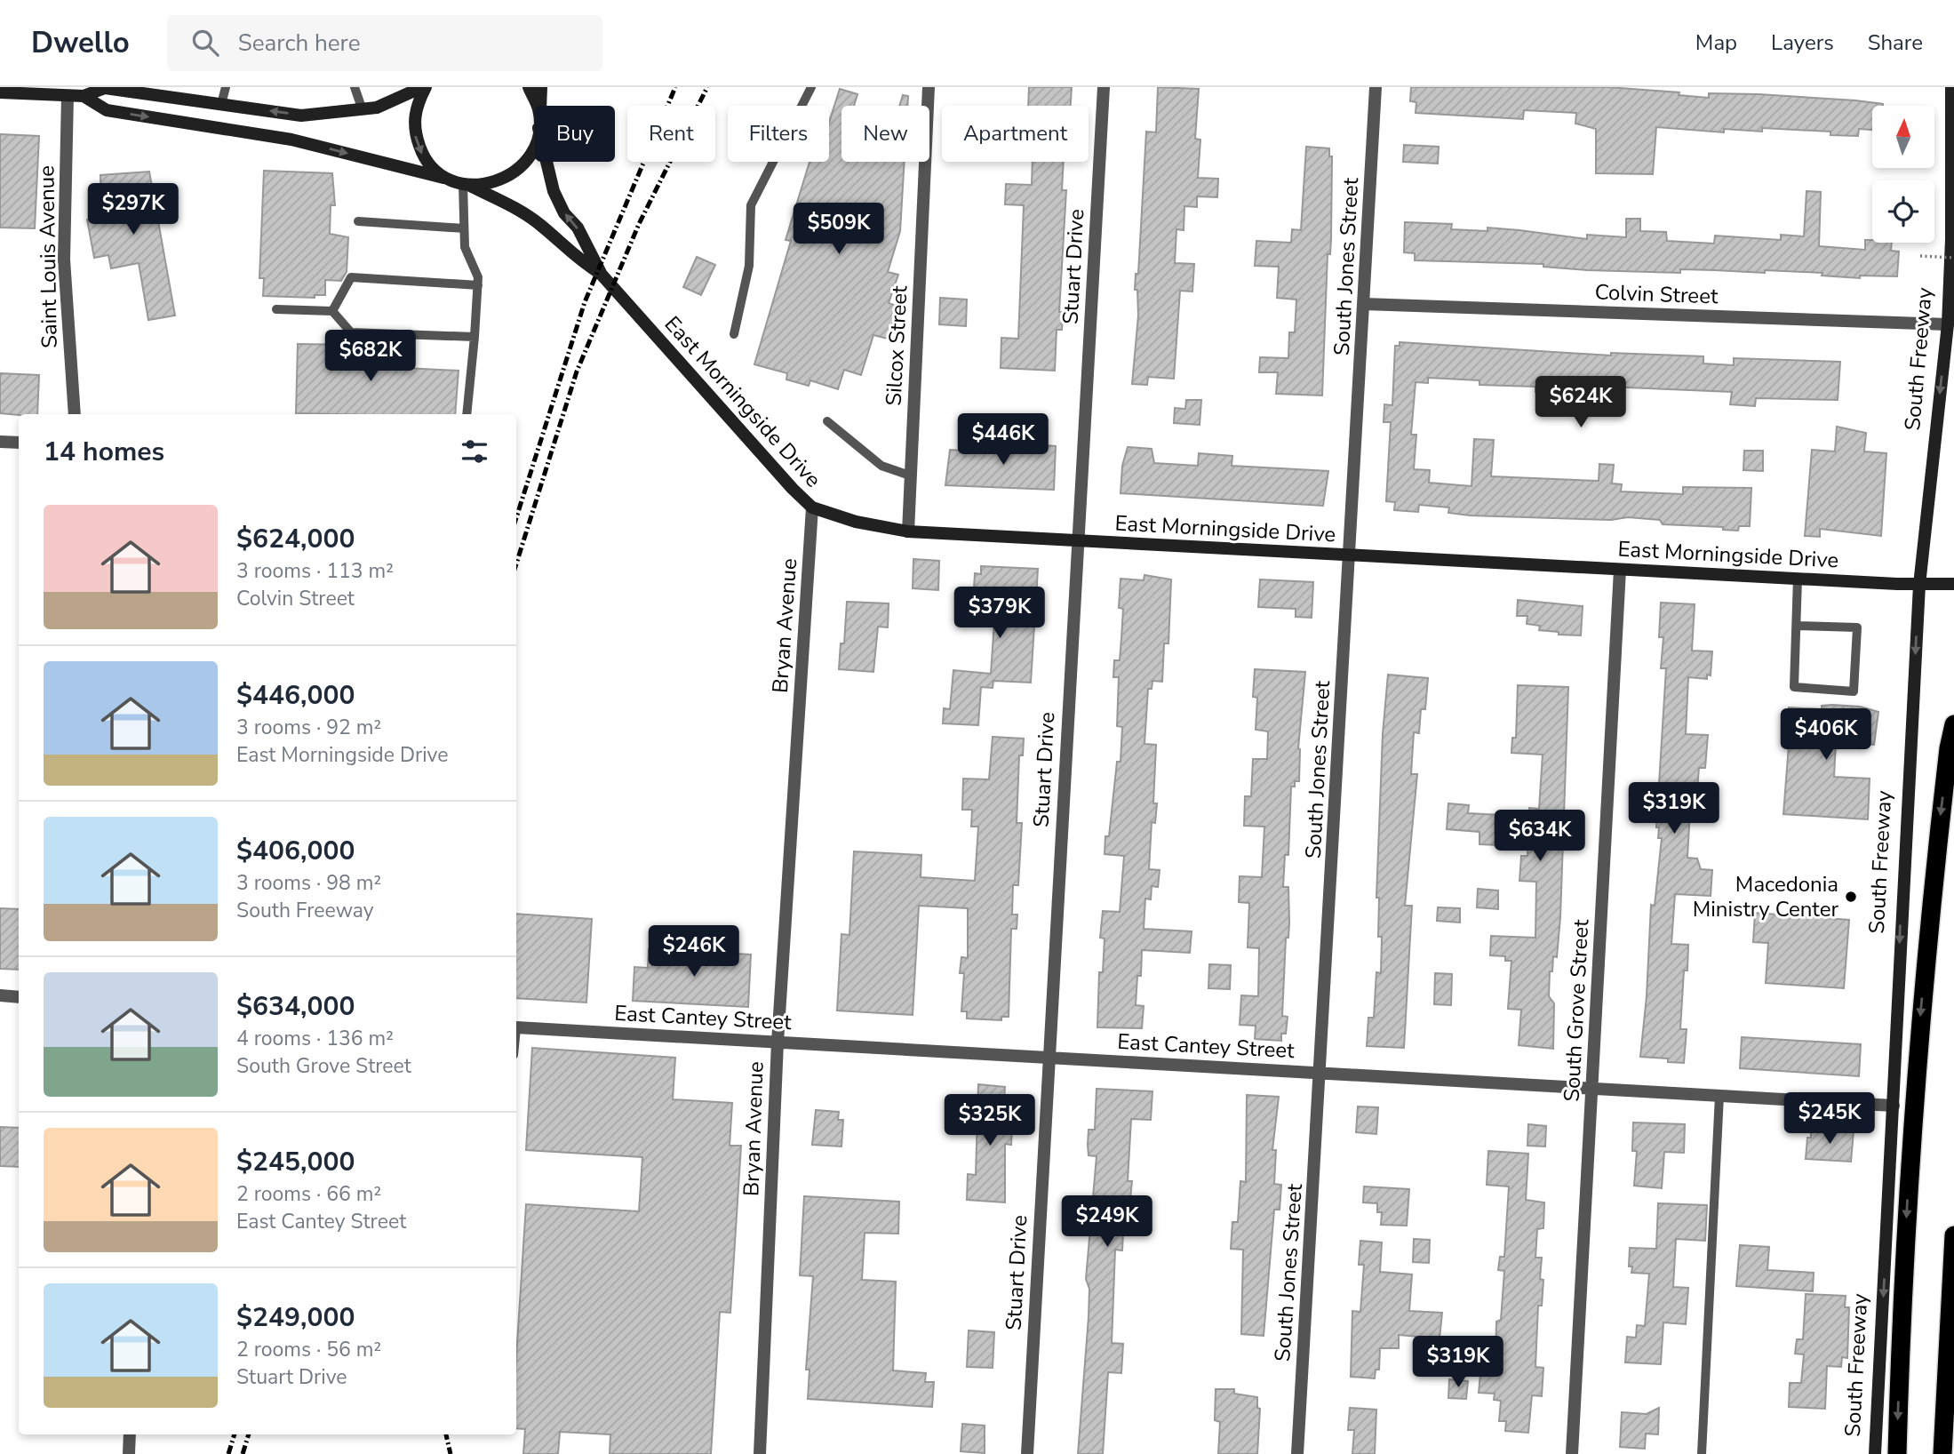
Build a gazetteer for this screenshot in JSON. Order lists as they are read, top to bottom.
{
  "streets": {
    "street": [
      "Saint Louis Avenue",
      "Stuart Drive",
      "South Jones Street",
      "Colvin Street",
      "Silcox Street",
      "South Freeway",
      "East Morningside Drive",
      "Bryan Avenue",
      "South Grove Street",
      "East Cantey Street"
    ]
  },
  "crossings": [
    ["Stuart Drive", "East Morningside Drive"],
    ["Stuart Drive", "East Cantey Street"],
    ["South Jones Street", "Colvin Street"],
    ["South Jones Street", "East Morningside Drive"],
    ["South Jones Street", "East Cantey Street"],
    ["Colvin Street", "South Freeway"],
    ["Silcox Street", "East Morningside Drive"],
    ["South Freeway", "East Morningside Drive"],
    ["South Freeway", "East Cantey Street"],
    ["East Morningside Drive", "Bryan Avenue"],
    ["East Morningside Drive", "South Grove Street"],
    ["Bryan Avenue", "East Cantey Street"],
    ["South Grove Street", "East Cantey Street"]
  ],
  "one_way": ["South Freeway"],
  "places": ["Macedonia Ministry Center"],
  "north": "top",
  "page": {
    "header": "Dwello",
    "search": "Search here",
    "nav": ["Map", "Layers", "Share"],
    "chip": [
      "Buy",
      "Rent",
      "Filters",
      "New",
      "Apartment"
    ],
    "price": [
      "$297K",
      "$509K",
      "$682K",
      "$624K",
      "$446K",
      "$379K",
      "$406K",
      "$319K",
      "$634K",
      "$246K",
      "$245K",
      "$325K",
      "$249K",
      "$319K"
    ],
    "heading": "14 homes",
    "list": [
      {
        "name": "$624,000",
        "note": "3 rooms · 113 m² · Colvin Street"
      },
      {
        "name": "$446,000",
        "note": "3 rooms · 92 m² · East Morningside Drive"
      },
      {
        "name": "$406,000",
        "note": "3 rooms · 98 m² · South Freeway"
      },
      {
        "name": "$634,000",
        "note": "4 rooms · 136 m² · South Grove Street"
      },
      {
        "name": "$245,000",
        "note": "2 rooms · 66 m² · East Cantey Street"
      },
      {
        "name": "$249,000",
        "note": "2 rooms · 56 m² · Stuart Drive"
      }
    ]
  }
}
